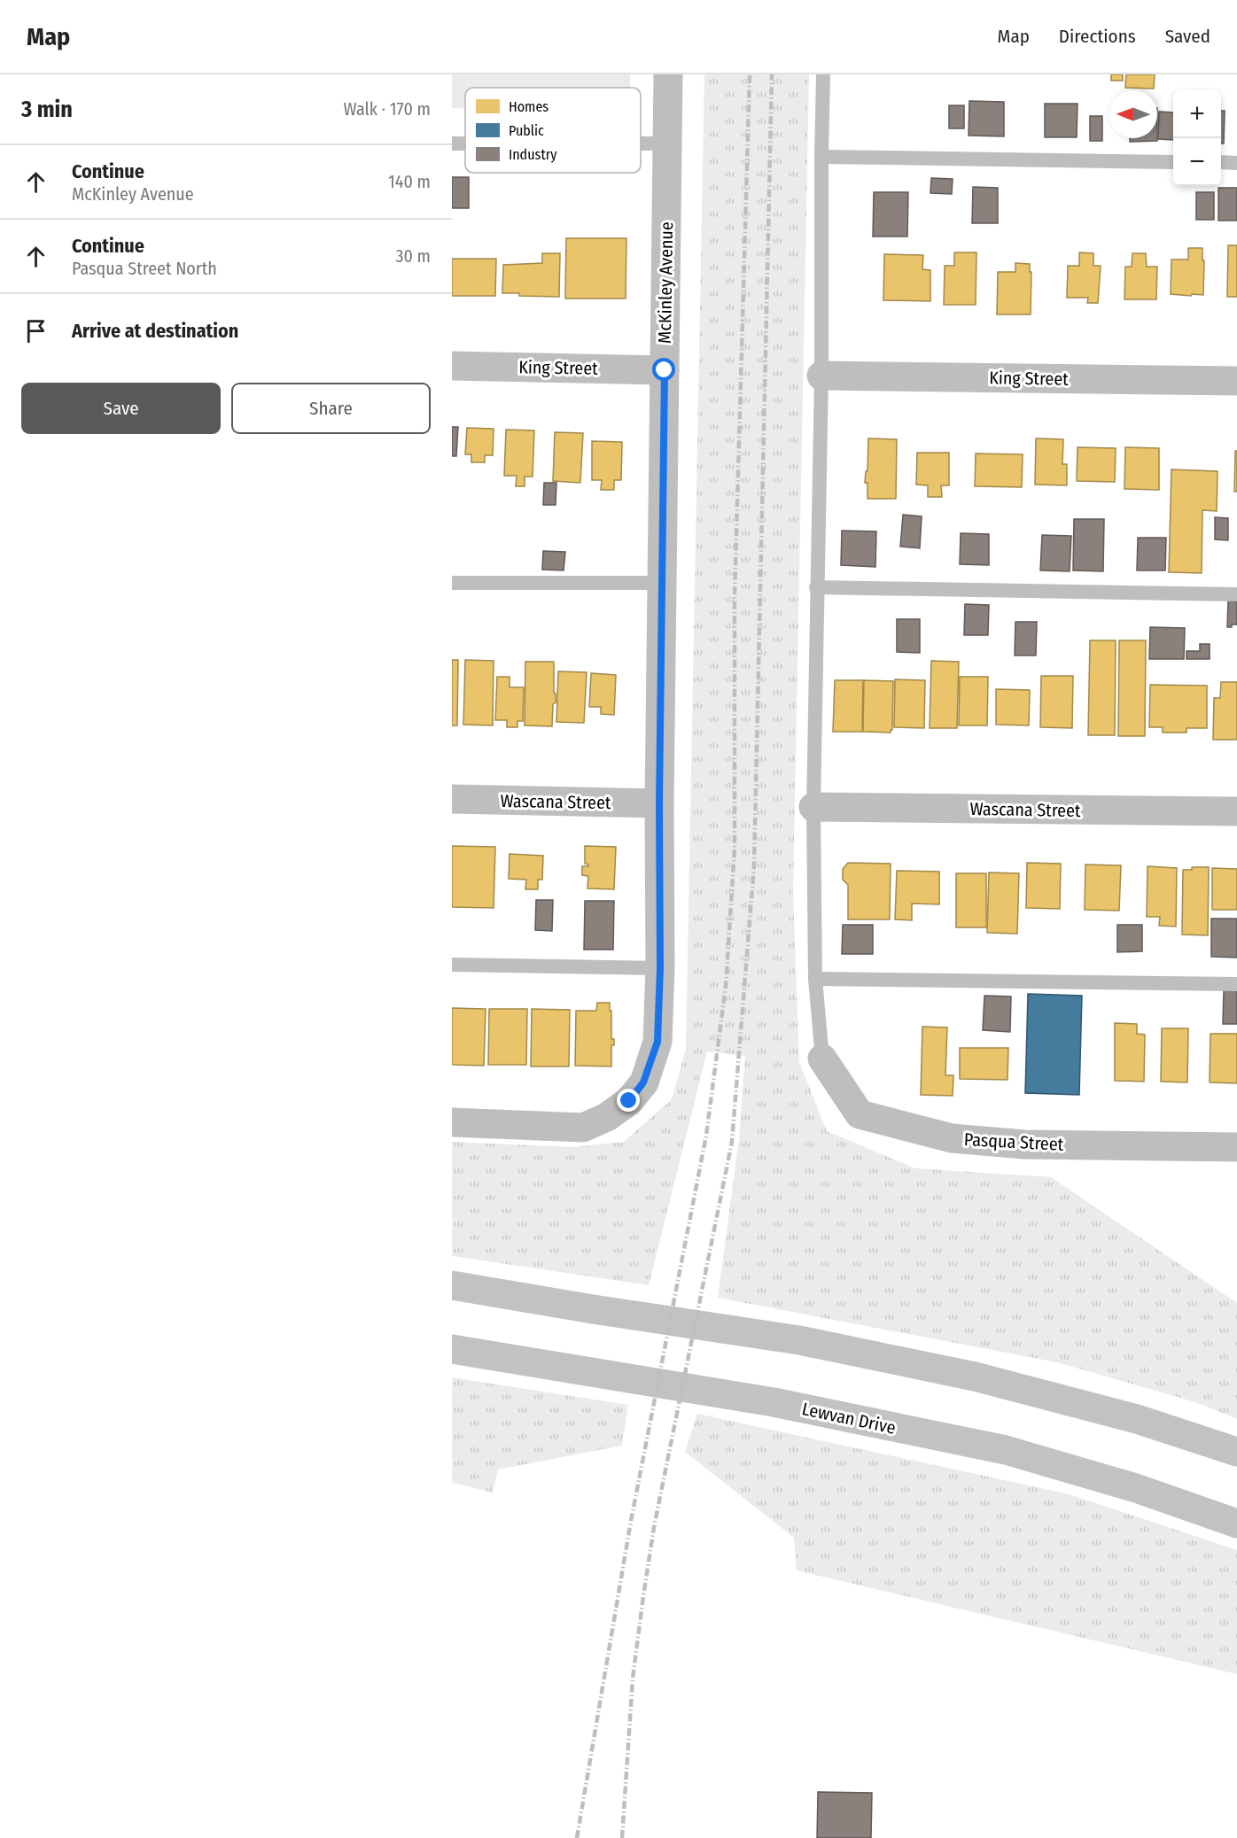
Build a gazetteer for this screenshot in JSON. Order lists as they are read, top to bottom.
{
  "streets": {
    "main road": ["Lewvan Drive"],
    "street": [
      "McKinley Avenue",
      "King Street",
      "Wascana Street",
      "Pasqua Street"
    ]
  },
  "crossings": [
    ["McKinley Avenue", "King Street"],
    ["McKinley Avenue", "Wascana Street"]
  ],
  "legend": ["Homes", "Public", "Industry"],
  "north": "left",
  "page": {
    "header": "Map",
    "nav": ["Map", "Directions", "Saved"],
    "heading": ["3 min", "Walk · 170 m"],
    "map_buttons": ["+", "−"],
    "list": [
      ["Continue", "McKinley Avenue", "140 m"],
      ["Continue", "Pasqua Street North", "30 m"],
      "Arrive at destination"
    ],
    "buttons": ["Save", "Share"]
  }
}
